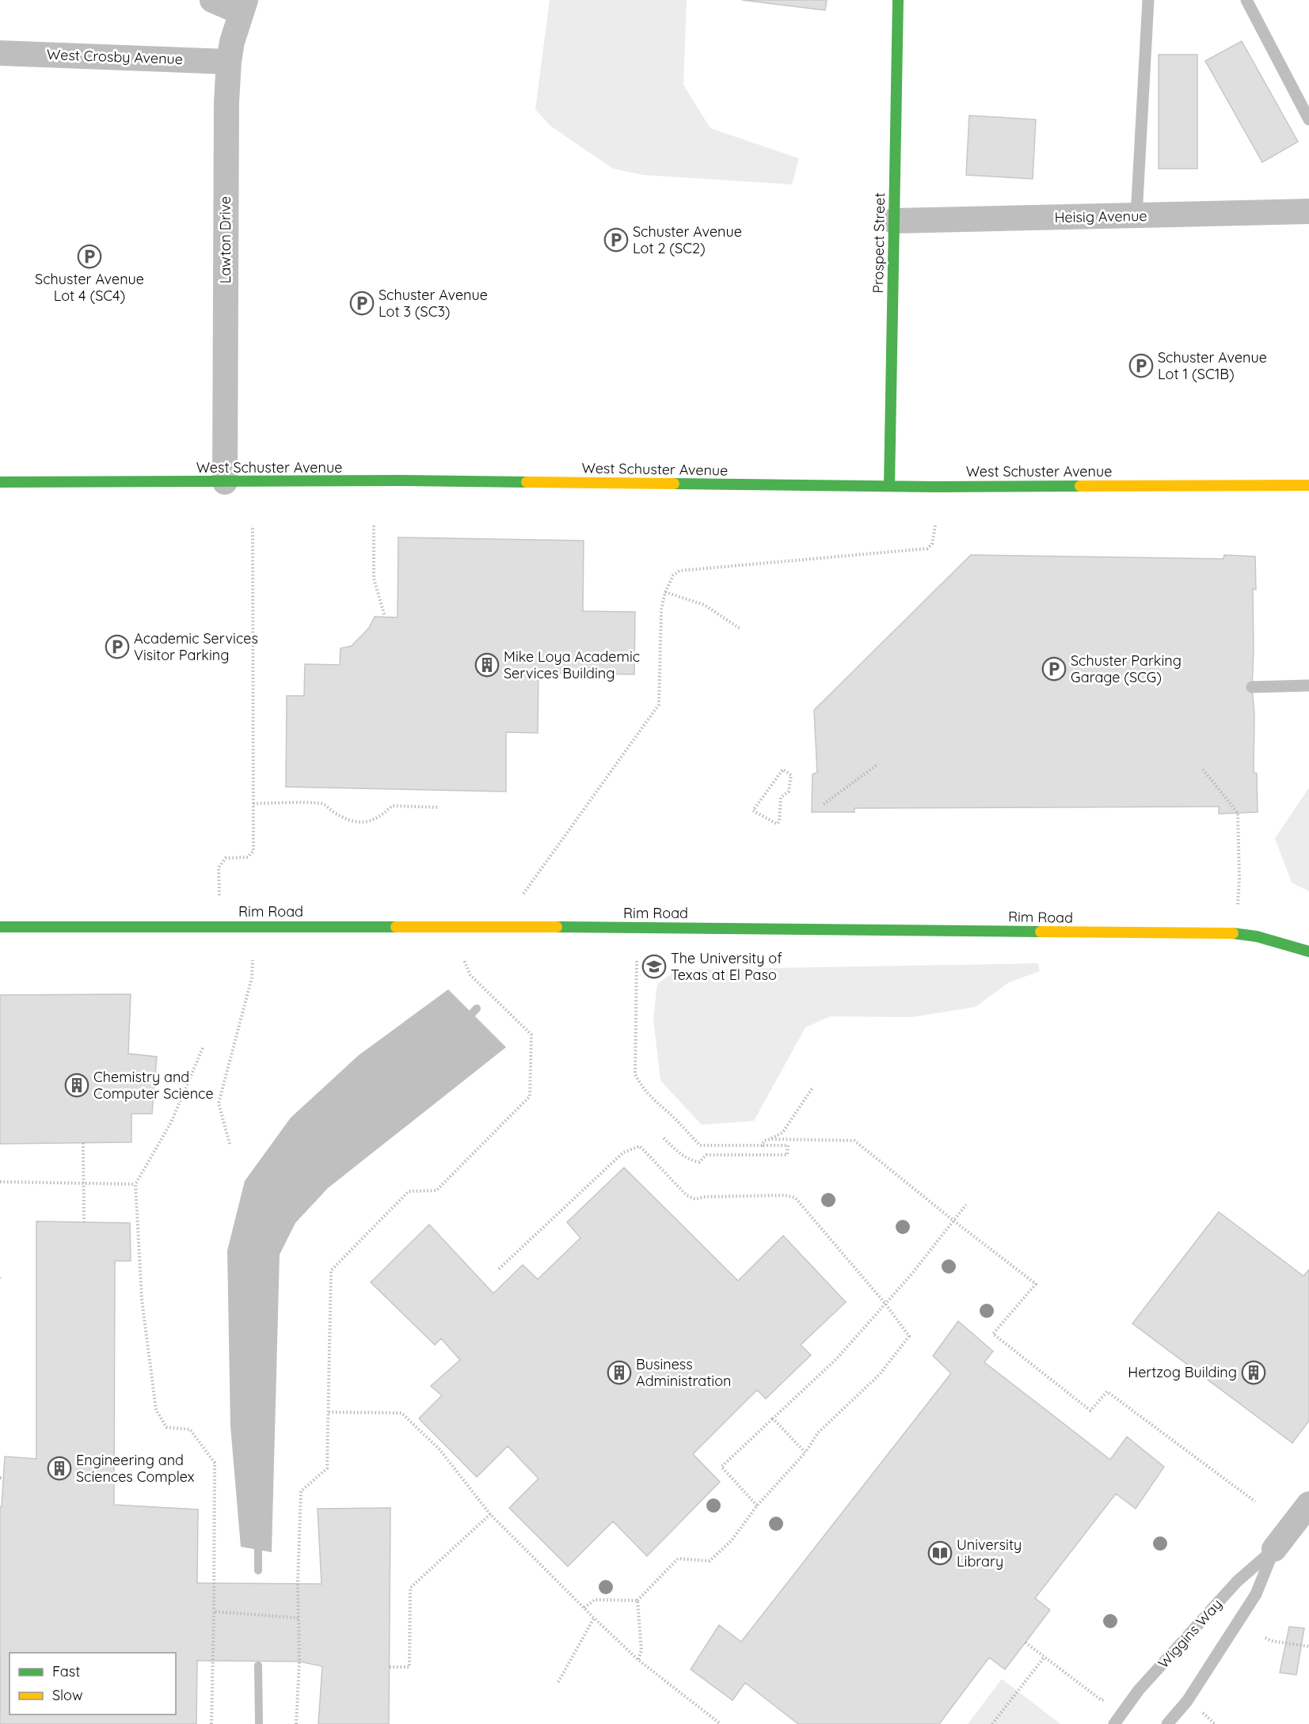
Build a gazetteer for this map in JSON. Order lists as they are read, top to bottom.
{
  "streets": {
    "street": [
      "West Crosby Avenue",
      "Heisig Avenue",
      "Lawton Drive",
      "Prospect Street",
      "West Schuster Avenue",
      "Rim Road",
      "Wiggins Way"
    ]
  },
  "crossings": [
    ["West Crosby Avenue", "Lawton Drive"],
    ["Heisig Avenue", "Prospect Street"],
    ["Lawton Drive", "West Schuster Avenue"],
    ["Prospect Street", "West Schuster Avenue"]
  ],
  "places": {
    "parking": [
      "Schuster Avenue Lot 2 (SC2)",
      "Schuster Avenue Lot 4 (SC4)",
      "Schuster Avenue Lot 3 (SC3)",
      "Schuster Avenue Lot 1 (SC1B)",
      "Academic Services Visitor Parking",
      "Schuster Parking Garage (SCG)"
    ],
    "building": [
      "Mike Loya Academic Services Building",
      "Chemistry and Computer Science",
      "Business Administration",
      "Hertzog Building",
      "Engineering and Sciences Complex"
    ],
    "school or university": ["The University of Texas at El Paso"],
    "library": ["University Library"]
  },
  "legend": ["Fast", "Slow"]
}
